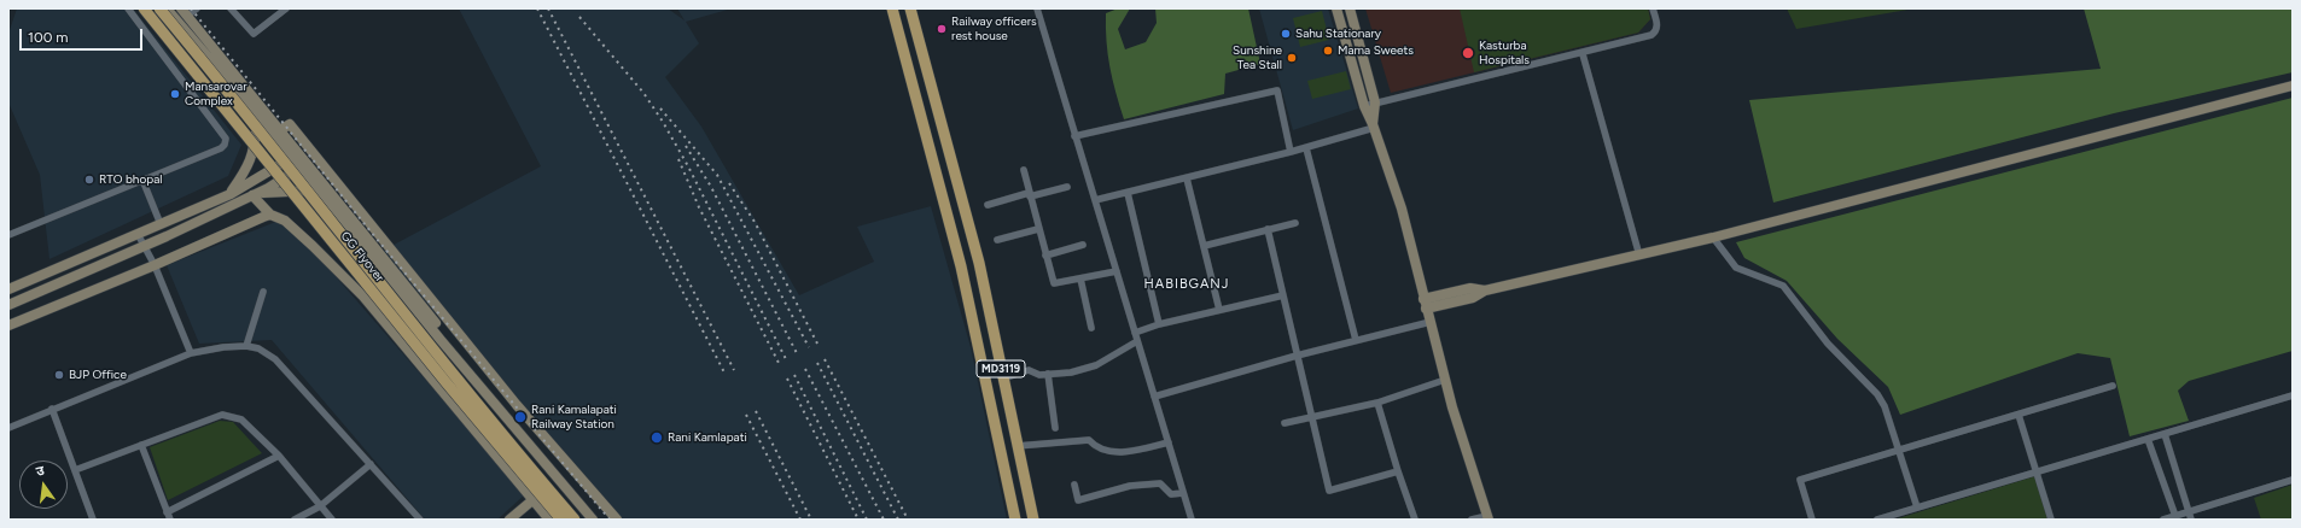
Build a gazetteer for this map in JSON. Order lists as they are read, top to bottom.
{
  "streets": {
    "main road": ["GG Flyover", "MD3119"]
  },
  "districts": ["HABIBGANJ"],
  "places": [
    "Railway officers rest house",
    "Sahu Stationary",
    "Mama Sweets",
    "Kasturba Hospitals",
    "Sunshine Tea Stall",
    "Mansarovar Complex",
    "RTO bhopal",
    "BJP Office",
    "Rani Kamalapati Railway Station",
    "Rani Kamlapati"
  ],
  "scale_bar": "100 m",
  "north": "top"
}
